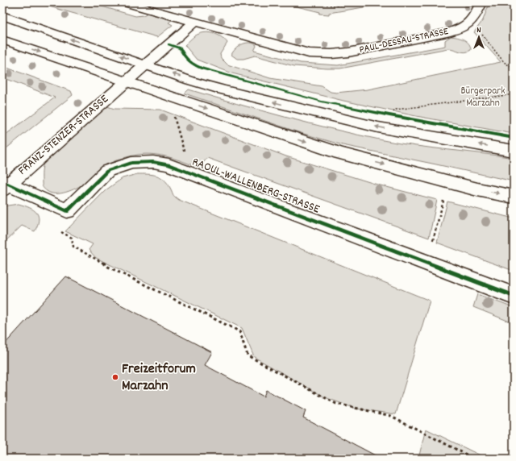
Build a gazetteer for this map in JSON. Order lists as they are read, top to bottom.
{
  "streets": {
    "street": ["PAUL-DESSAU-STRASSE", "FRANZ-STENZER-STRASSE", "RAOUL-WALLENBERG-STRASSE"]
  },
  "crossings": [
    ["FRANZ-STENZER-STRASSE", "RAOUL-WALLENBERG-STRASSE"]
  ],
  "parks": ["Bürgerpark Marzahn"],
  "places": ["Freizeitforum Marzahn"],
  "north": "top"
}
